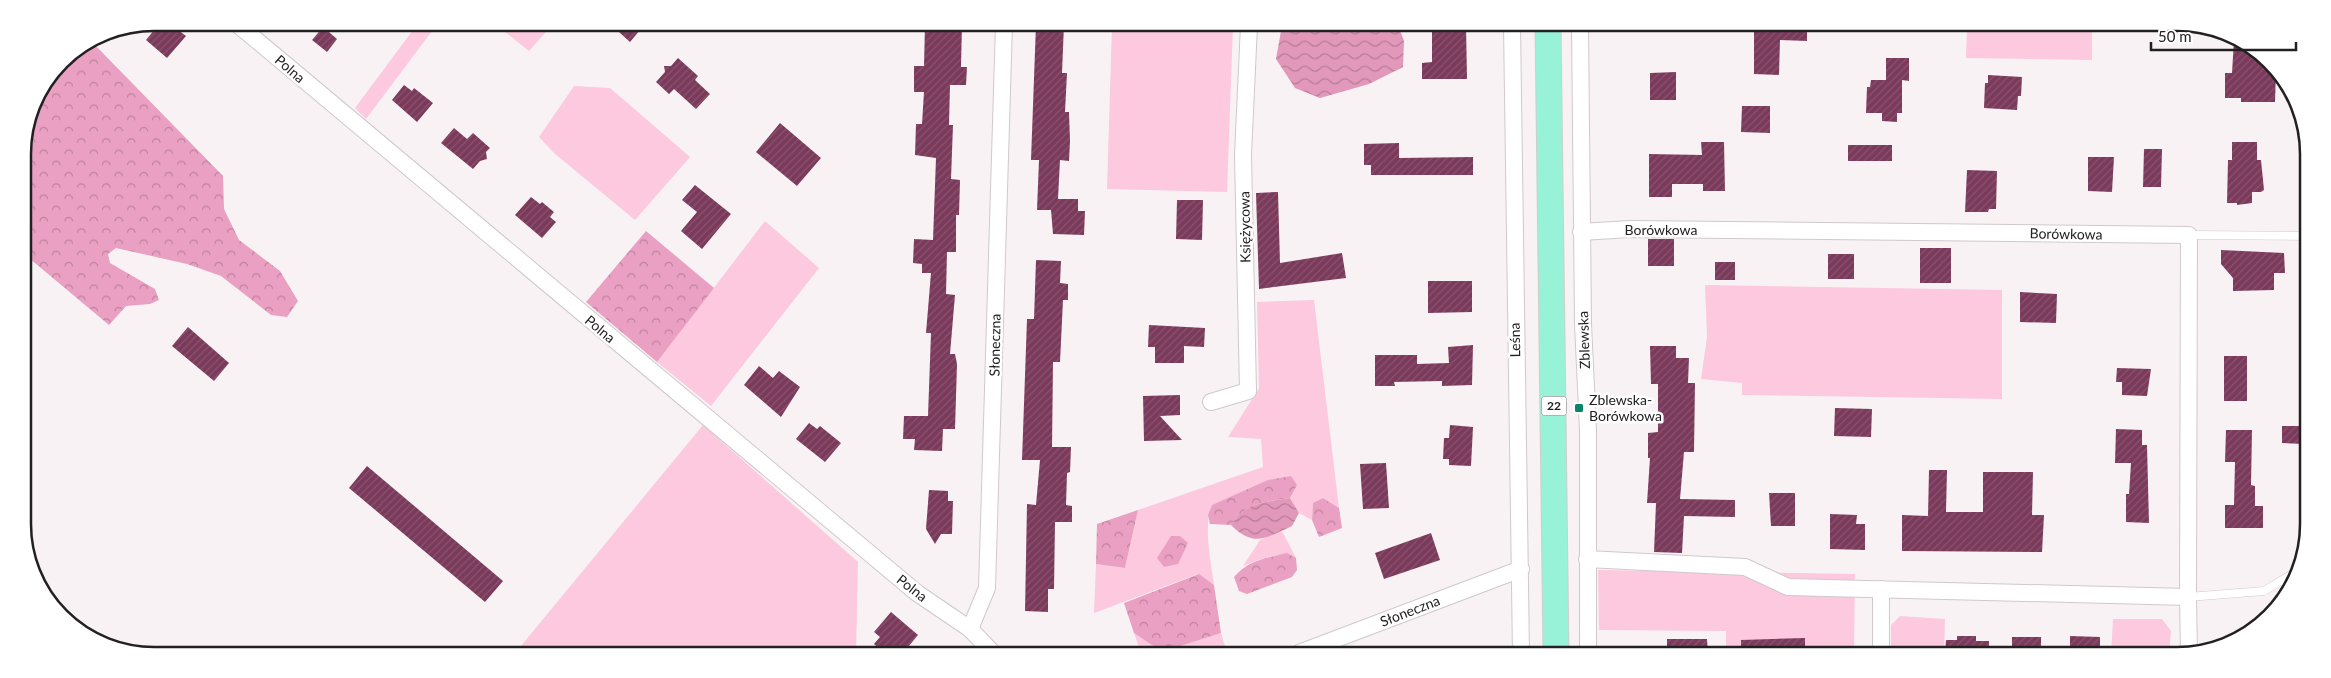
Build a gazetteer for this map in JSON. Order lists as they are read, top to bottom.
{
  "streets": {
    "main road": ["22"],
    "street": [
      "Polna",
      "Księżycowa",
      "Borówkowa",
      "Leśna",
      "Zblewska",
      "Słoneczna"
    ]
  },
  "crossings": [
    ["Polna", "Słoneczna"],
    ["Borówkowa", "Zblewska"],
    ["Leśna", "Słoneczna"]
  ],
  "places": {
    "transit": ["Zblewska- Borówkowa"]
  },
  "scale_bar": "50 m"
}
